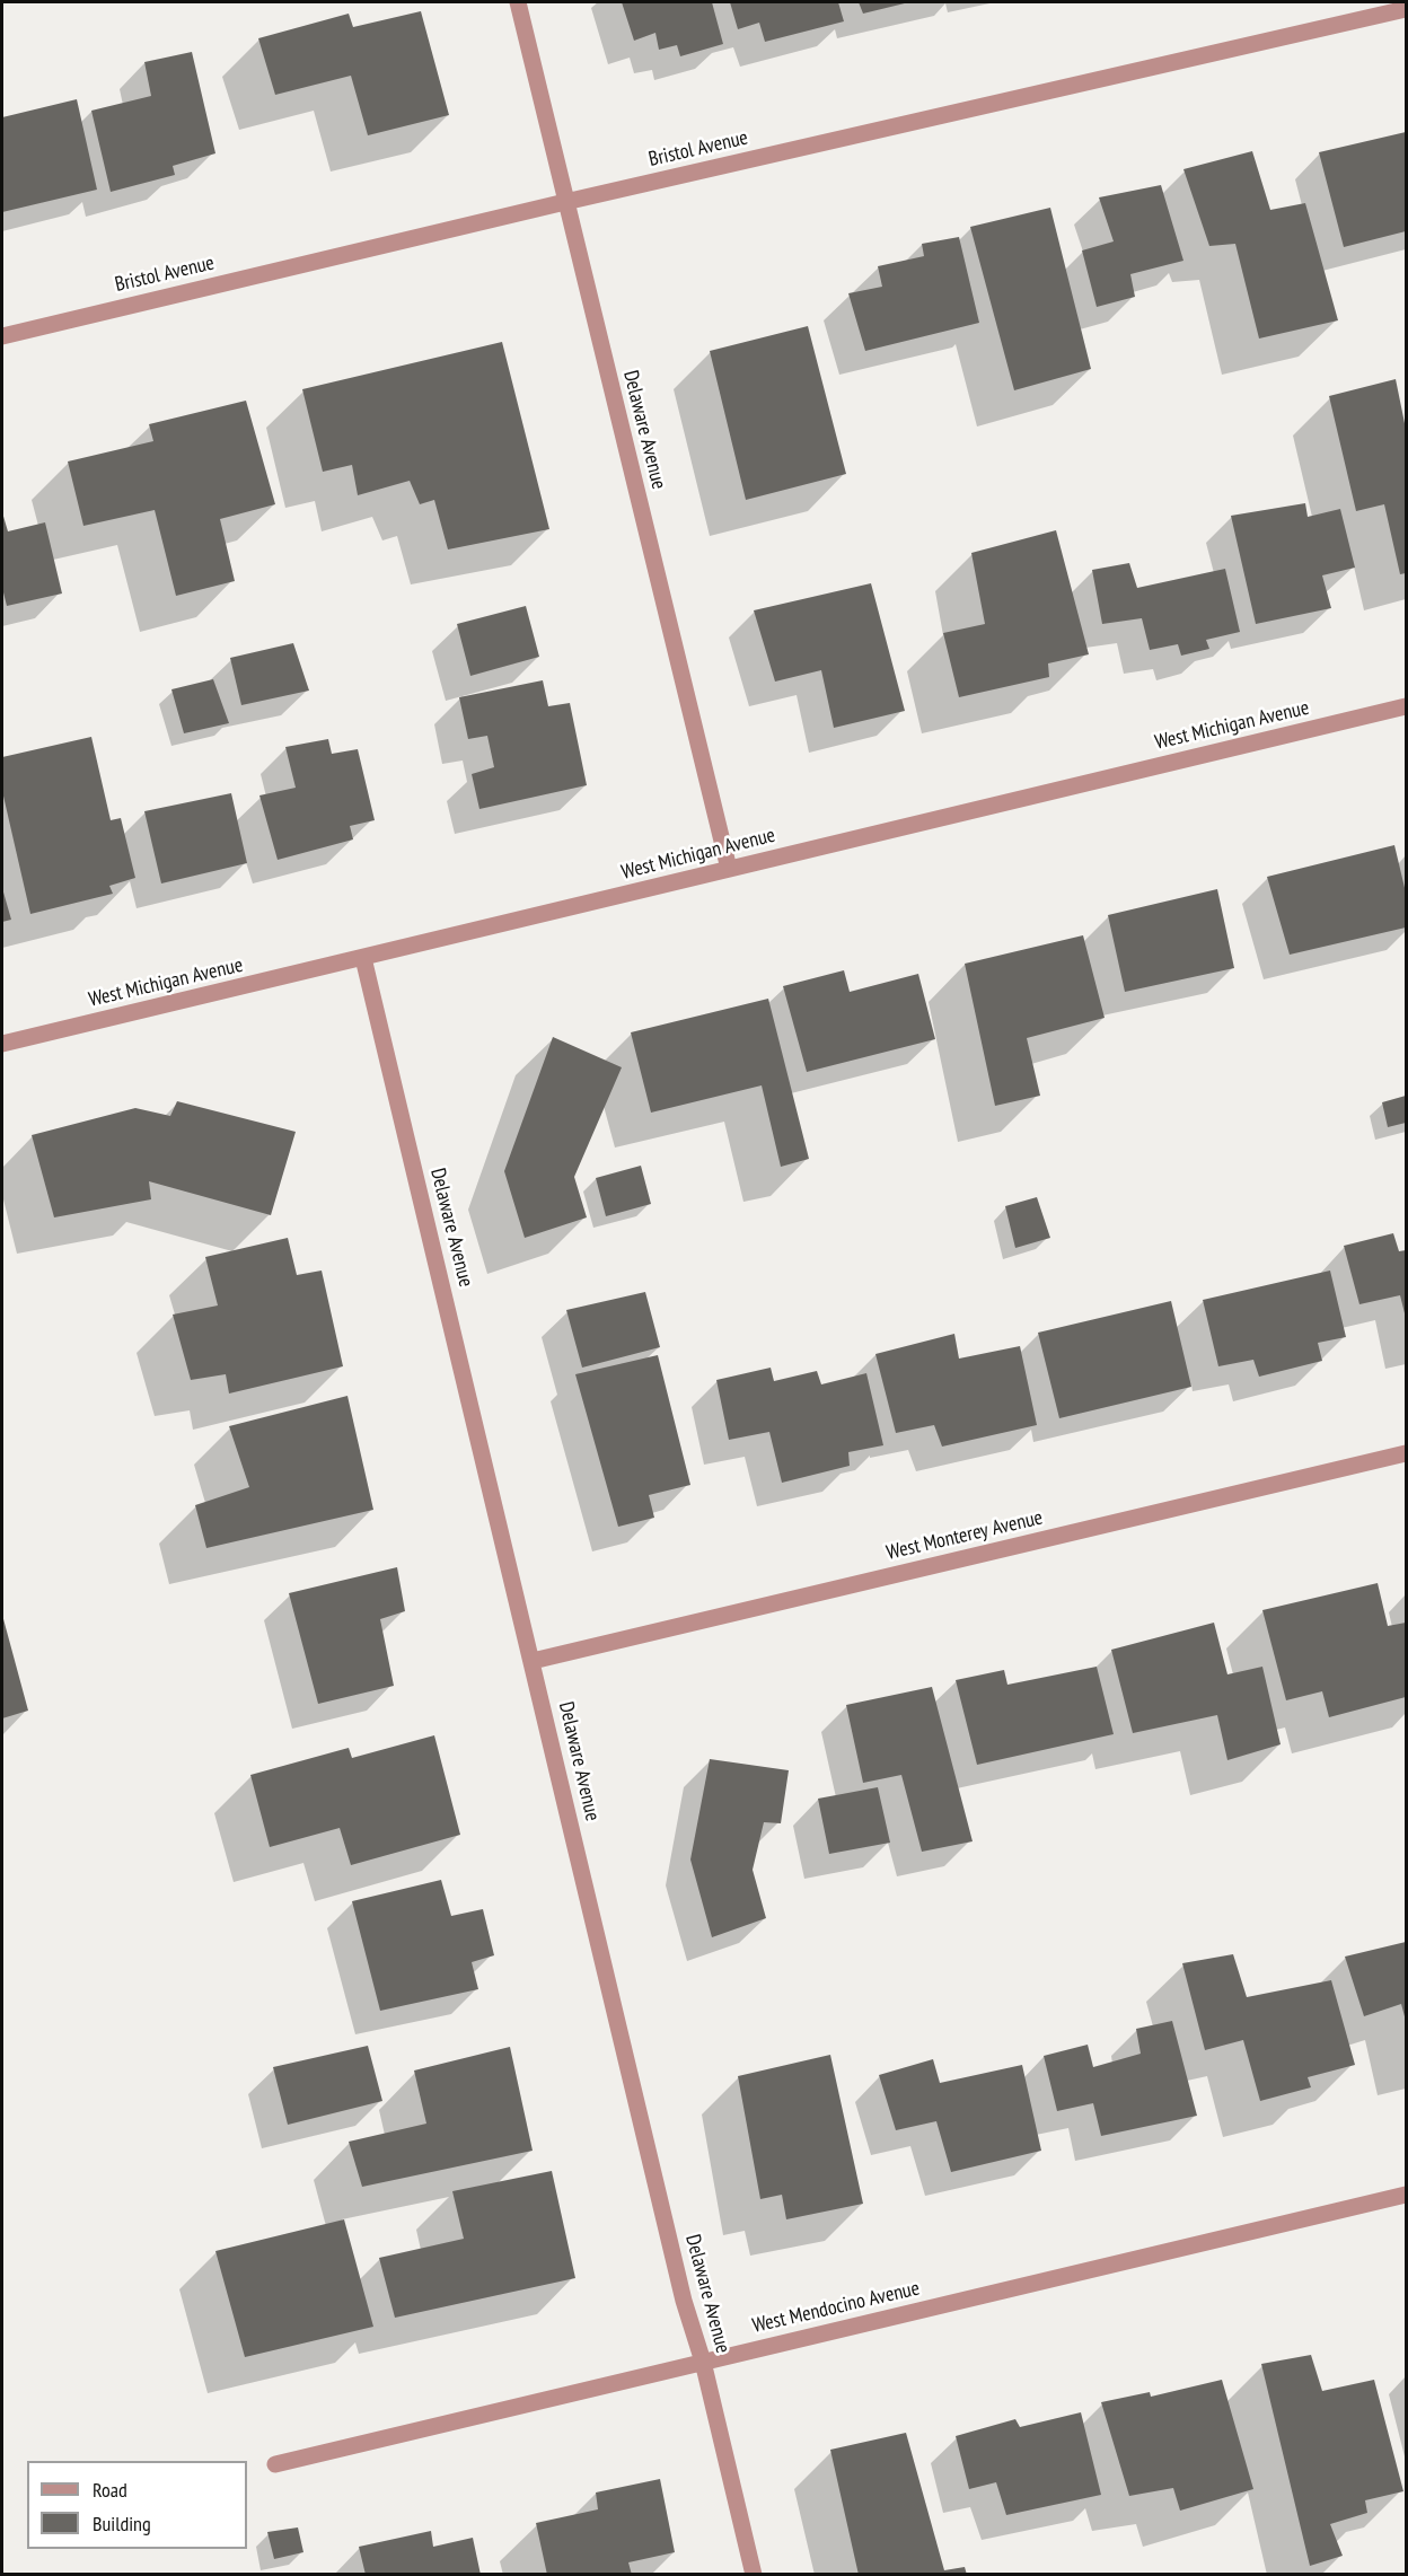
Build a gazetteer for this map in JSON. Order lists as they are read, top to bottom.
{
  "streets": {
    "street": [
      "Bristol Avenue",
      "Delaware Avenue",
      "West Michigan Avenue",
      "West Monterey Avenue",
      "West Mendocino Avenue"
    ]
  },
  "crossings": [
    ["Bristol Avenue", "Delaware Avenue"],
    ["Delaware Avenue", "West Michigan Avenue"],
    ["Delaware Avenue", "West Monterey Avenue"],
    ["Delaware Avenue", "West Mendocino Avenue"]
  ],
  "legend": ["Road", "Building"]
}
